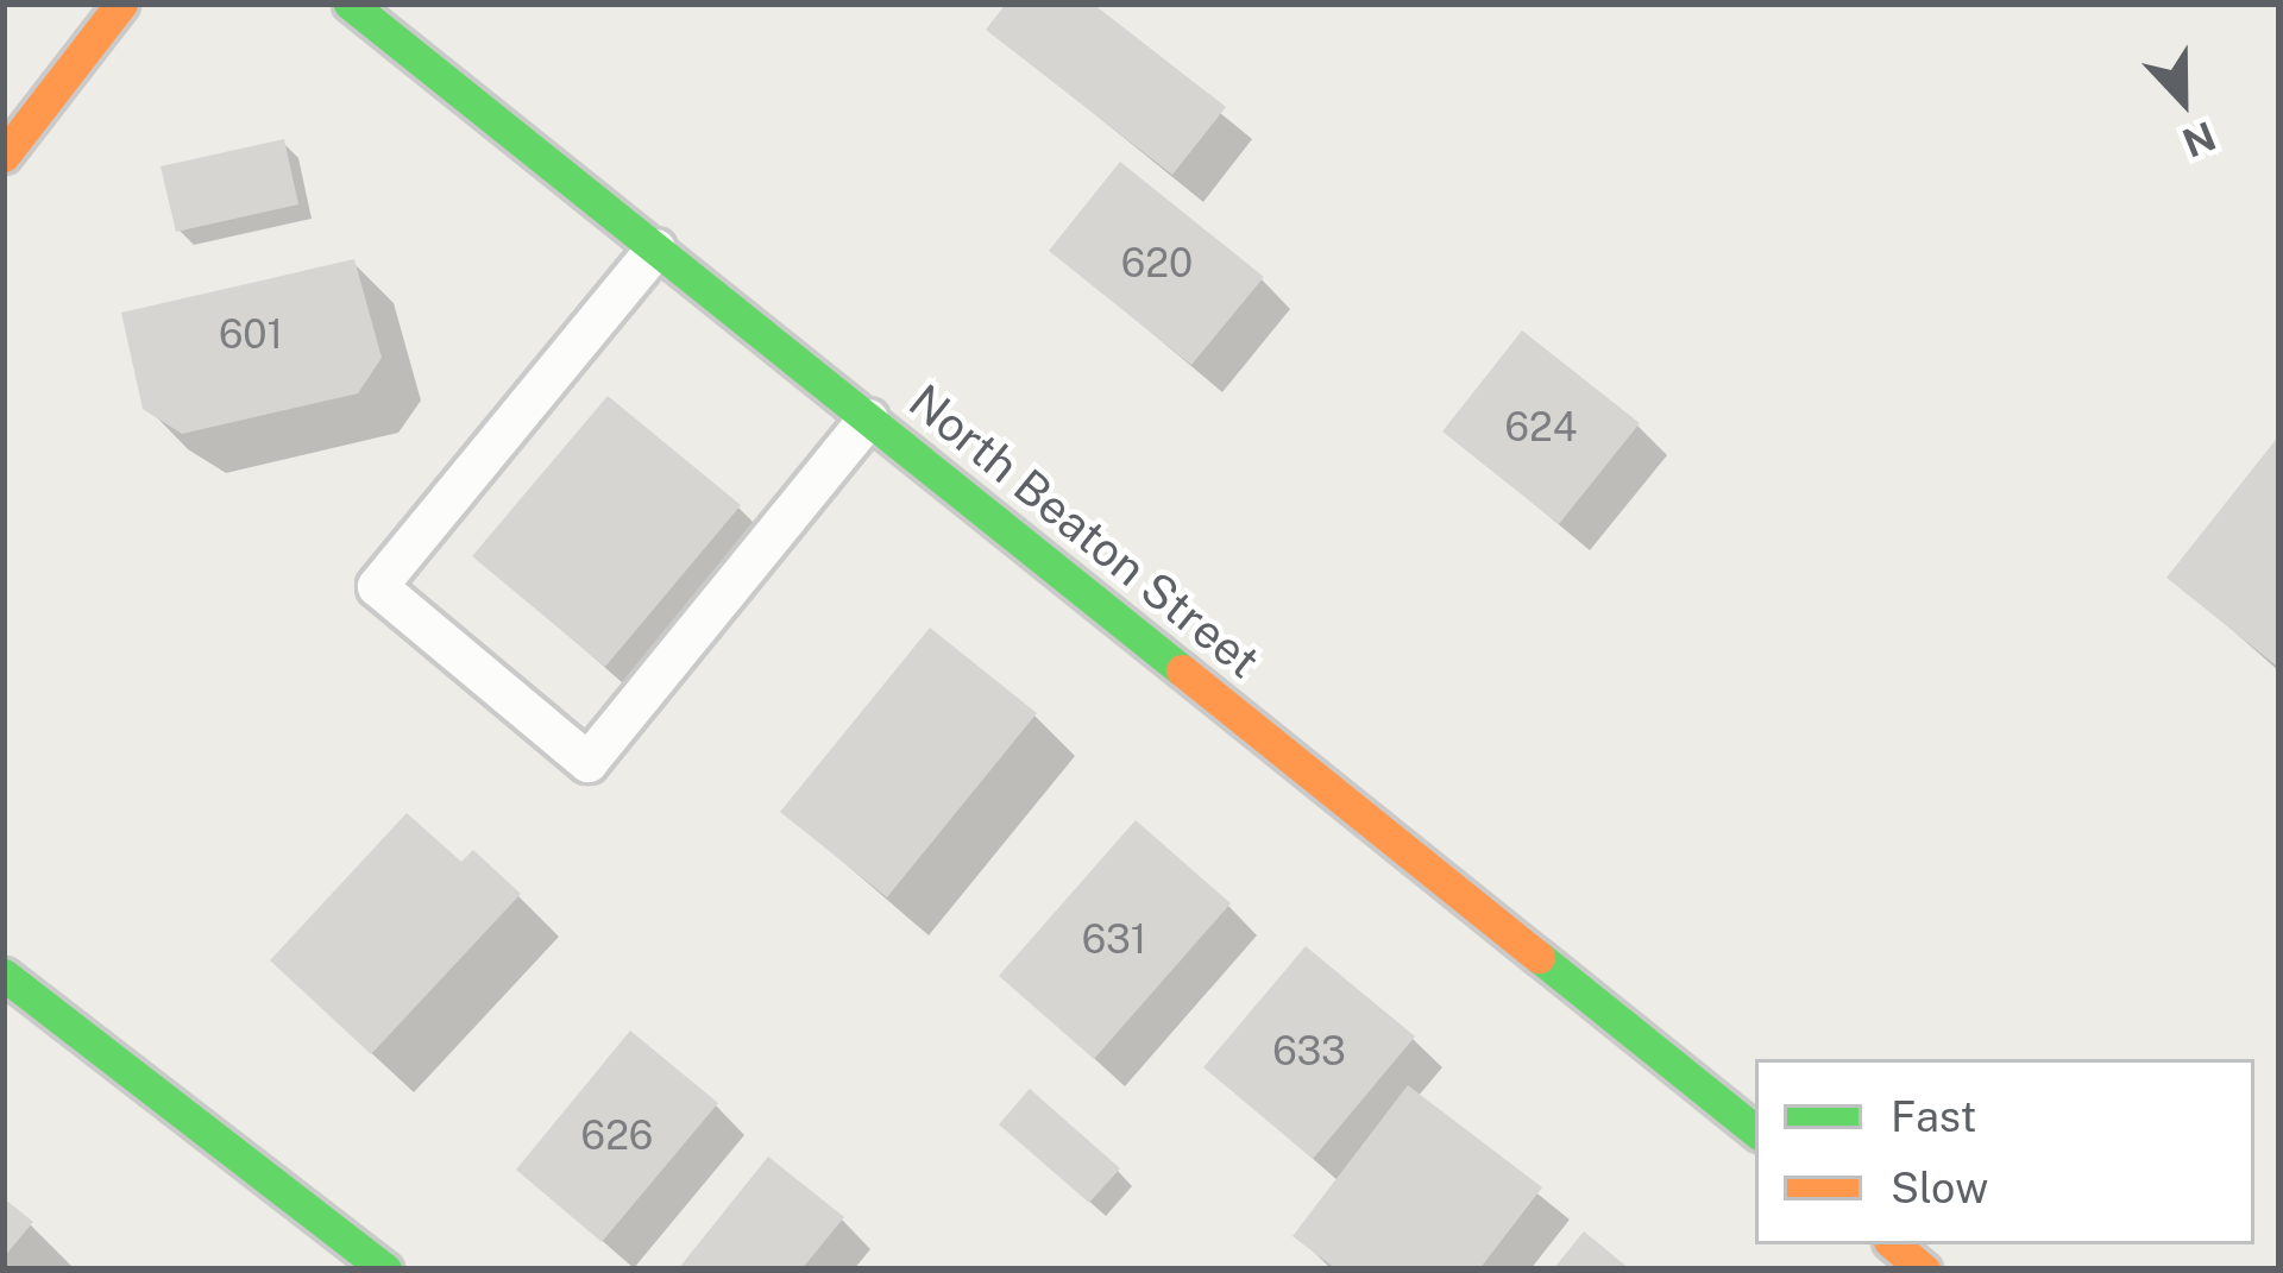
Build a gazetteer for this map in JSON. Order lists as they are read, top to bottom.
{
  "streets": {
    "main road": ["North Beaton Street"]
  },
  "house_numbers": [
    "620",
    "601",
    "624",
    "631",
    "633",
    "626"
  ],
  "legend": ["Fast", "Slow"],
  "north": "bottom"
}
